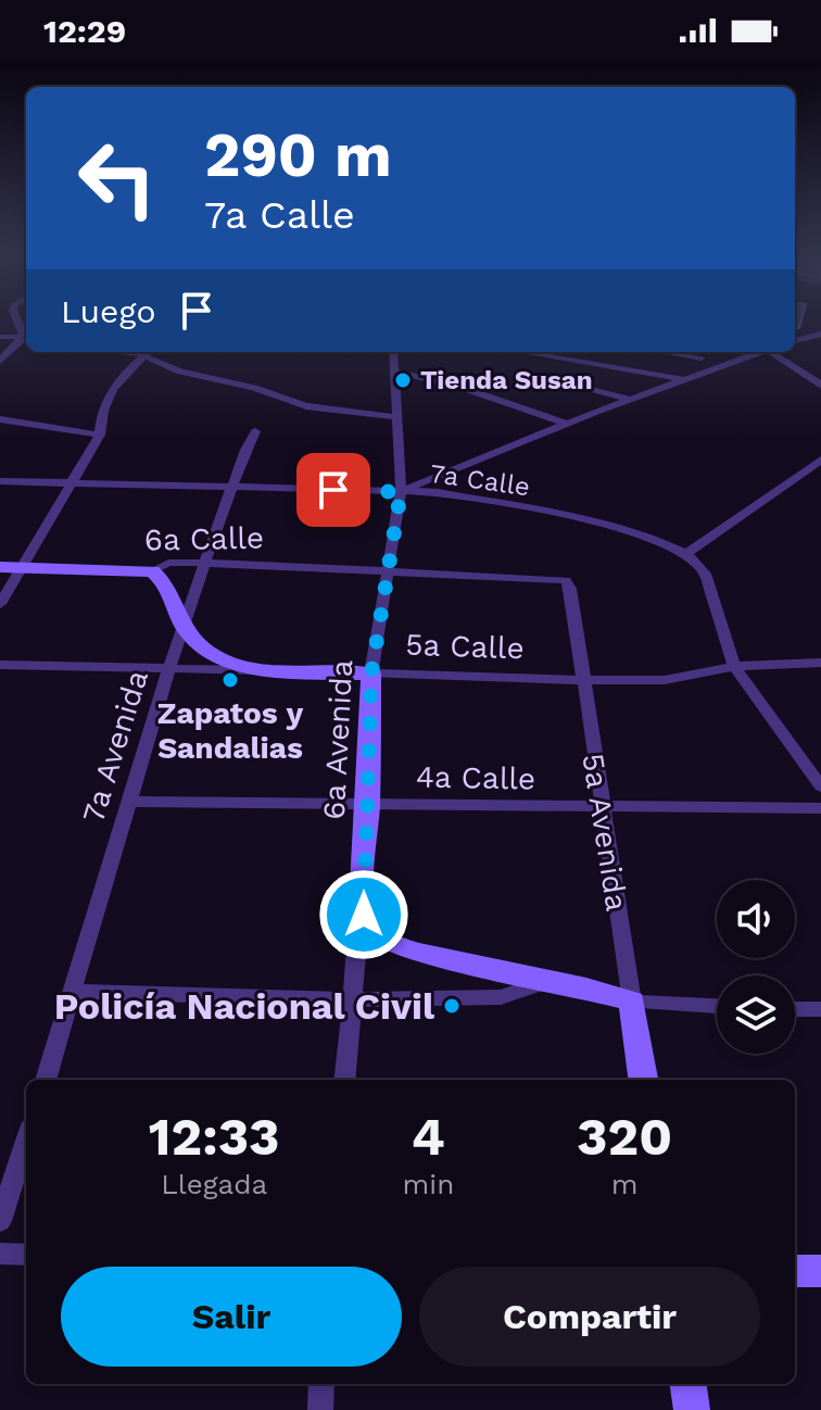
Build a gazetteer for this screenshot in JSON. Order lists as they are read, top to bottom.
{
  "streets": {
    "street": [
      "7a Calle",
      "6a Calle",
      "5a Calle",
      "6a Avenida",
      "7a Avenida",
      "4a Calle",
      "5a Avenida"
    ]
  },
  "crossings": [
    ["7a Calle", "6a Avenida"],
    ["7a Calle", "7a Avenida"],
    ["6a Calle", "6a Avenida"],
    ["6a Calle", "7a Avenida"],
    ["6a Calle", "5a Avenida"],
    ["5a Calle", "6a Avenida"],
    ["5a Calle", "7a Avenida"],
    ["5a Calle", "5a Avenida"],
    ["6a Avenida", "4a Calle"],
    ["7a Avenida", "4a Calle"],
    ["4a Calle", "5a Avenida"]
  ],
  "places": ["Tienda Susan", "Zapatos y Sandalias", "Policía Nacional Civil"],
  "page": {
    "status": "12:29",
    "turn": ["290 m", "7a Calle"],
    "then": "Luego",
    "eta": [
      "12:33",
      "Llegada",
      "4",
      "min",
      "320",
      "m"
    ],
    "buttons": ["Salir", "Compartir"]
  }
}
